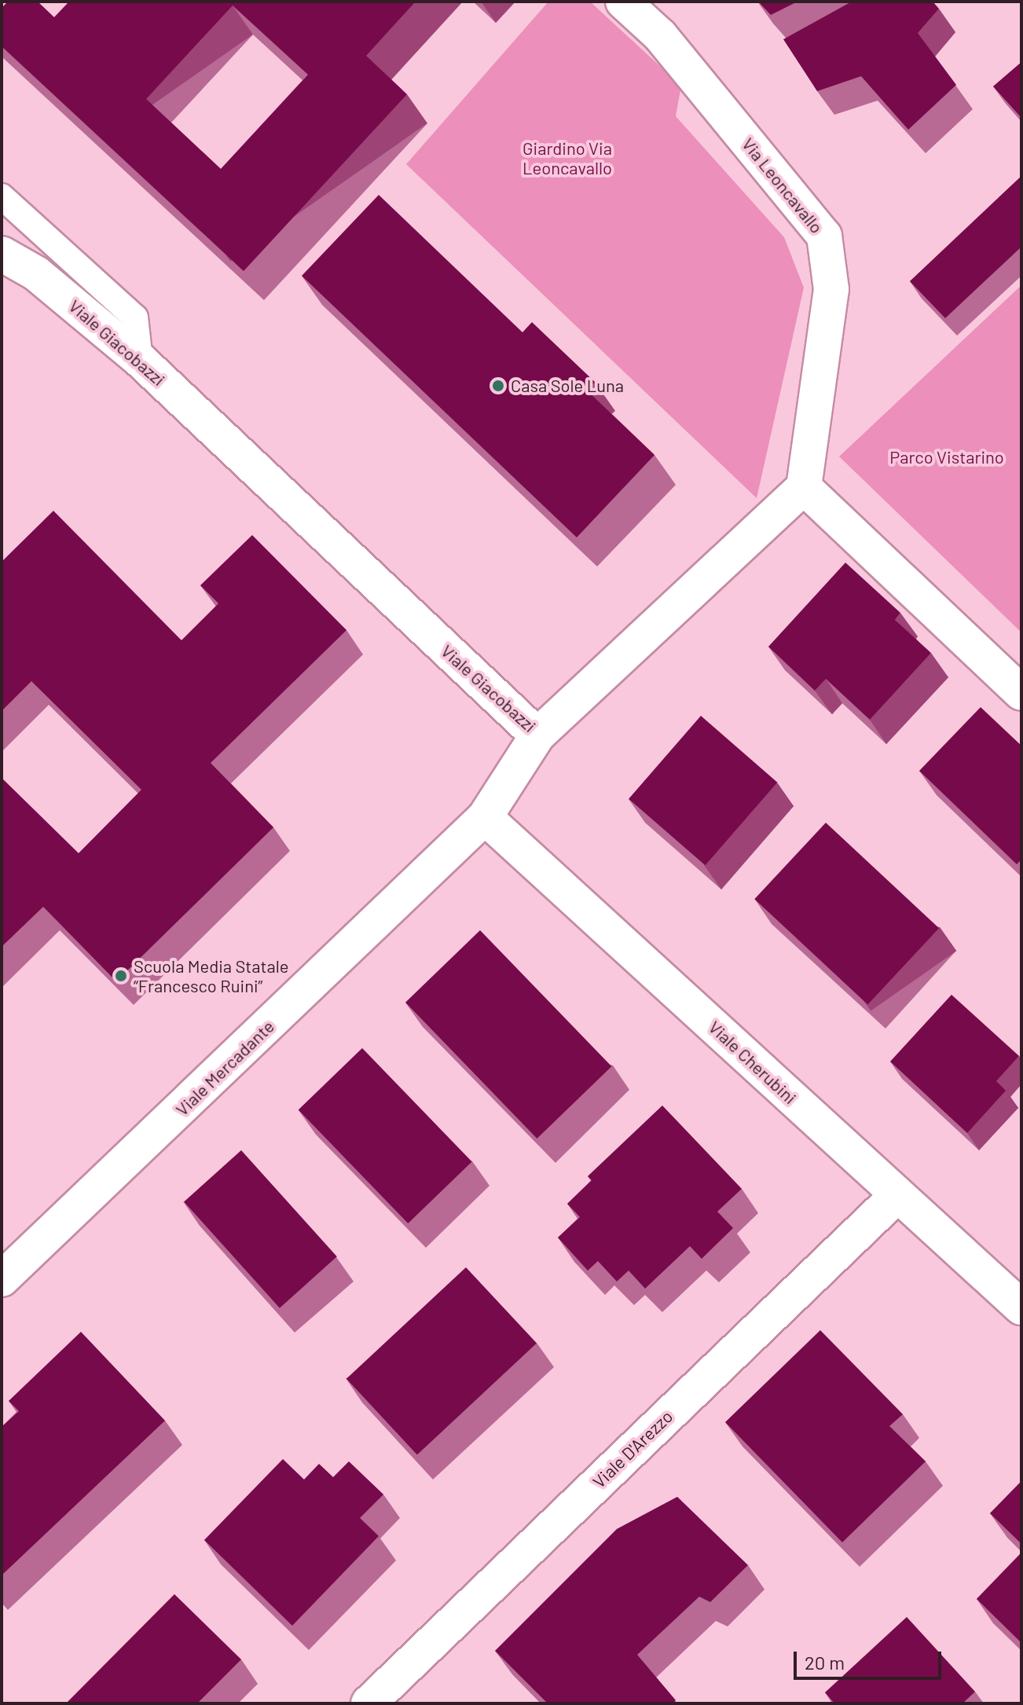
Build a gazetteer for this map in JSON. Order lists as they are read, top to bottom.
{
  "streets": {
    "street": [
      "Via Leoncavallo",
      "Viale Giacobazzi",
      "Viale Cherubini",
      "Viale Mercadante",
      "Viale D'Arezzo"
    ]
  },
  "crossings": [
    ["Via Leoncavallo", "Viale Giacobazzi"],
    ["Viale Giacobazzi", "Viale Mercadante"],
    ["Viale Cherubini", "Viale Mercadante"],
    ["Viale Cherubini", "Viale D'Arezzo"]
  ],
  "parks": ["Giardino Via Leoncavallo", "Parco Vistarino"],
  "places": ["Casa Sole Luna", "Scuola Media Statale “Francesco Ruini”"],
  "scale_bar": "20 m"
}
